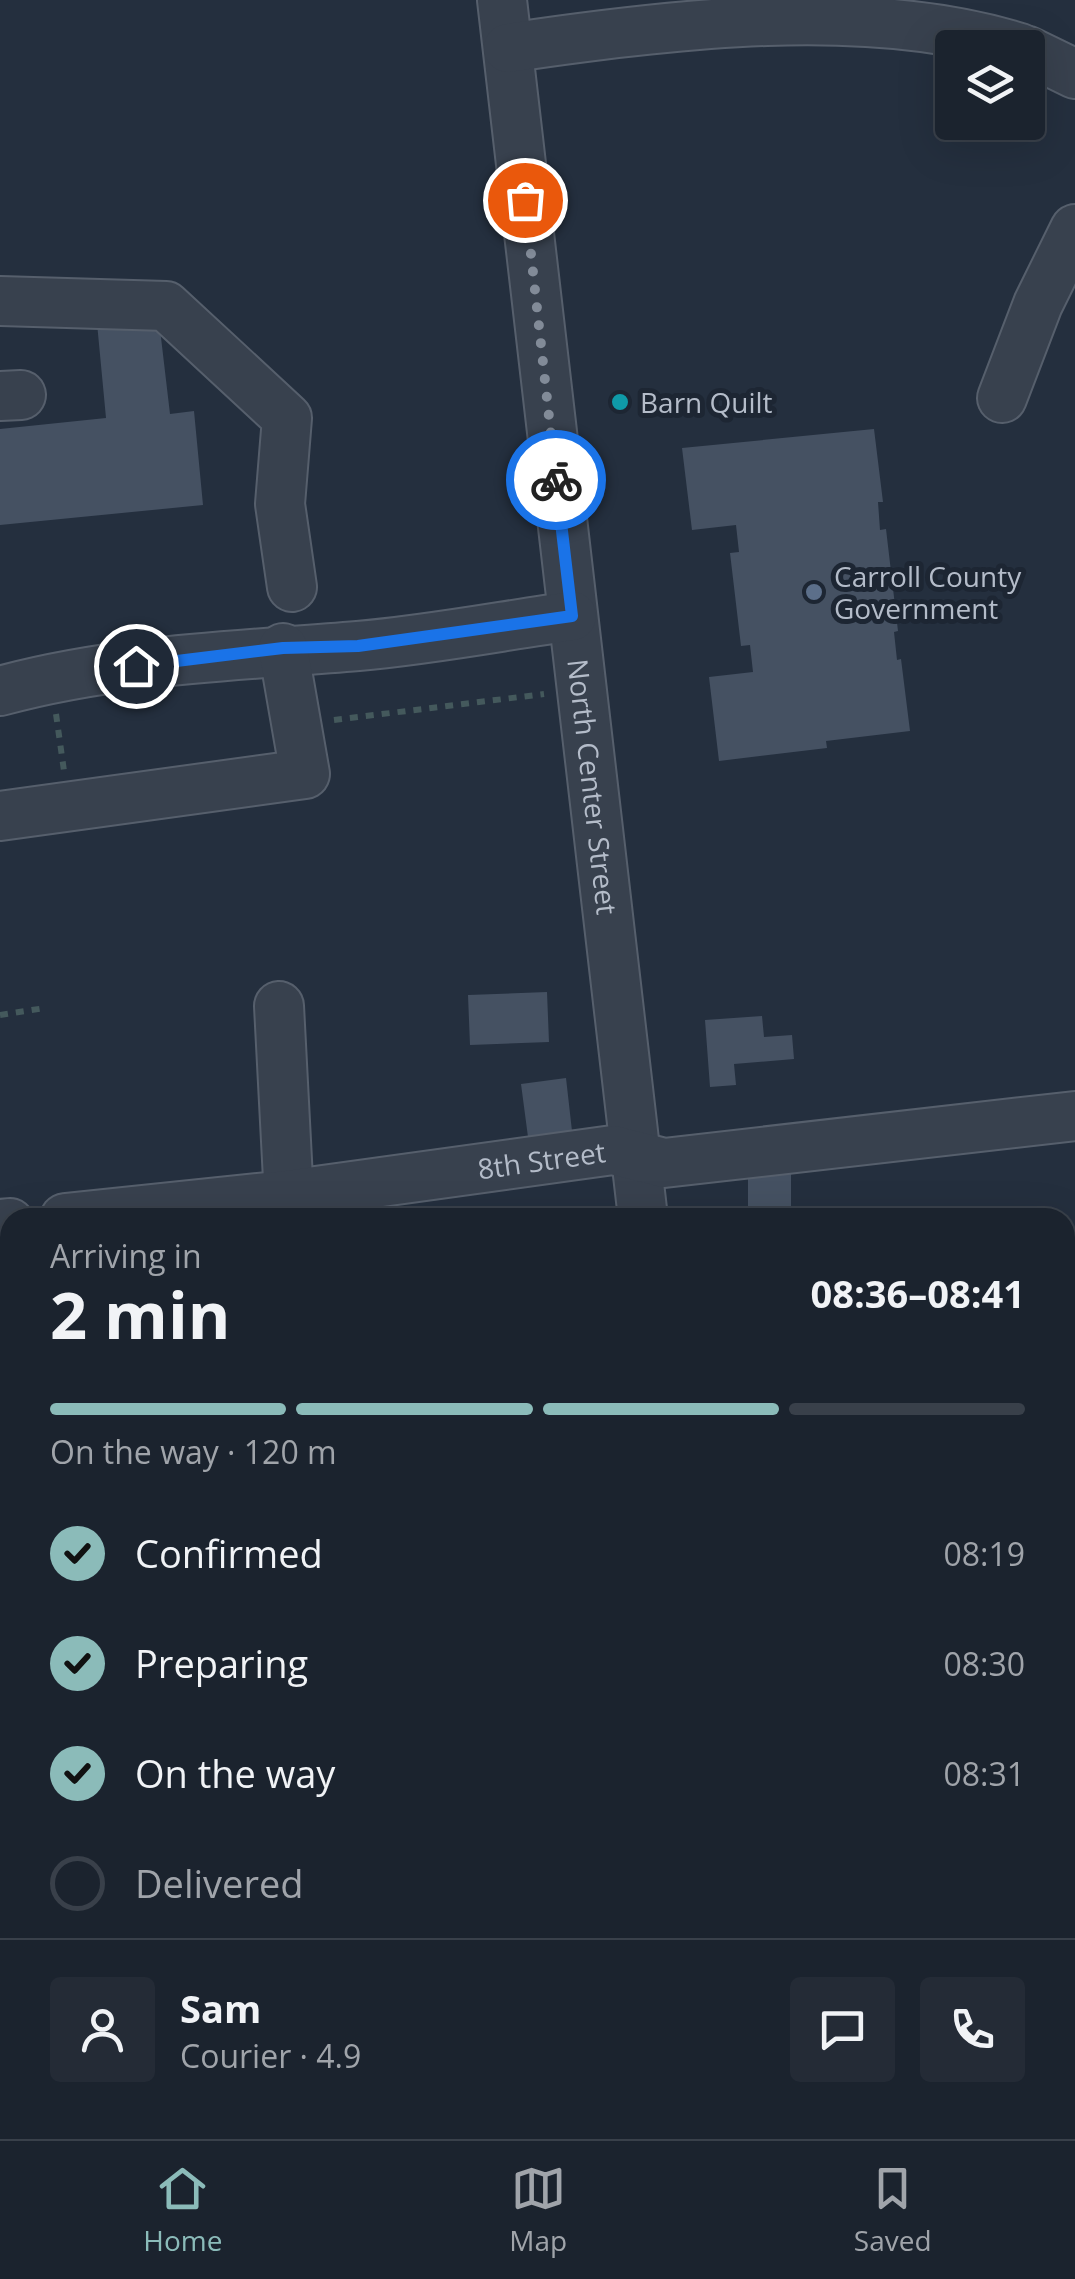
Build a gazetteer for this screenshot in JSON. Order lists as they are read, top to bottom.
{
  "streets": {
    "street": ["North Center Street", "8th Street"]
  },
  "crossings": [
    ["North Center Street", "8th Street"]
  ],
  "places": ["Barn Quilt", "Carroll County Government"],
  "page": {
    "heading": ["2 min", "Arriving in", "08:36–08:41"],
    "panel": ["Sam", "Courier · 4.9"],
    "bar": "On the way · 120 m",
    "list": [
      ["Confirmed", "08:19"],
      ["Preparing", "08:30"],
      ["On the way", "08:31"],
      "Delivered"
    ],
    "tabs": ["Home", "Map", "Saved"]
  }
}
